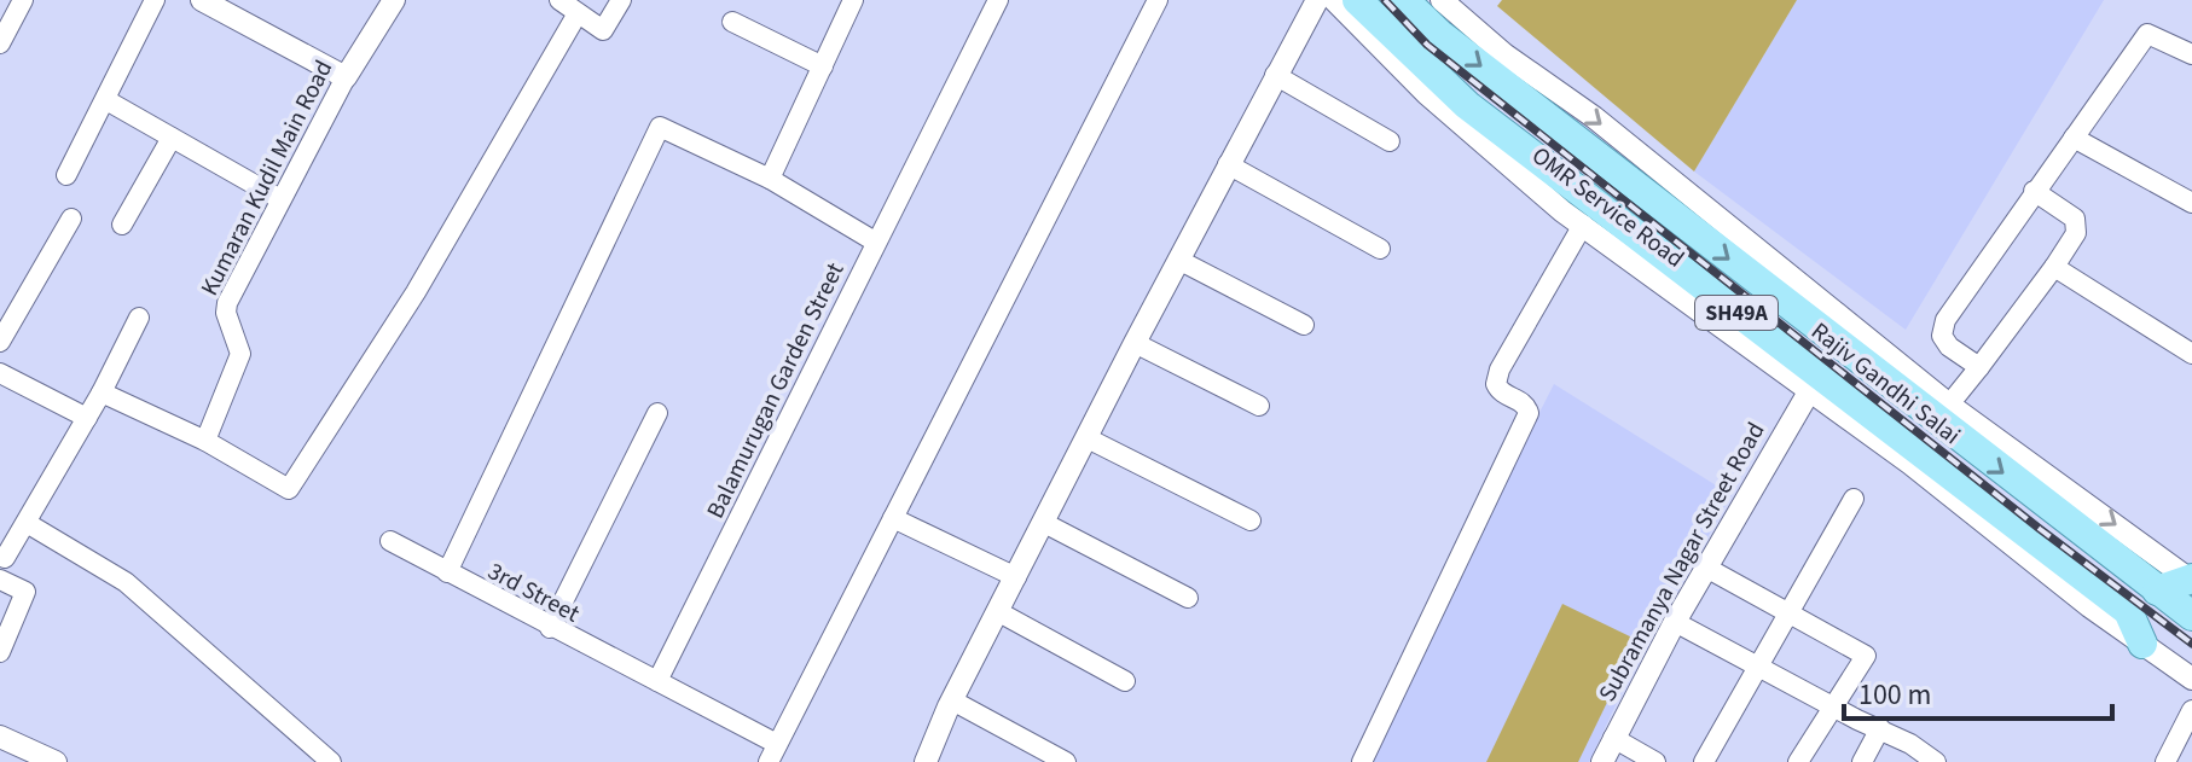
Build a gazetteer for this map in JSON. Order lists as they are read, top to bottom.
{
  "streets": {
    "main road": ["SH49A", "Rajiv Gandhi Salai"],
    "street": [
      "Kumaran Kudil Main Road",
      "OMR Service Road",
      "Balamurugan Garden Street",
      "Subramanya Nagar Street Road",
      "3rd Street"
    ]
  },
  "crossings": [
    ["OMR Service Road", "Rajiv Gandhi Salai"],
    ["OMR Service Road", "Subramanya Nagar Street Road"],
    ["Rajiv Gandhi Salai", "Subramanya Nagar Street Road"],
    ["Balamurugan Garden Street", "3rd Street"]
  ],
  "scale_bar": "100 m"
}
